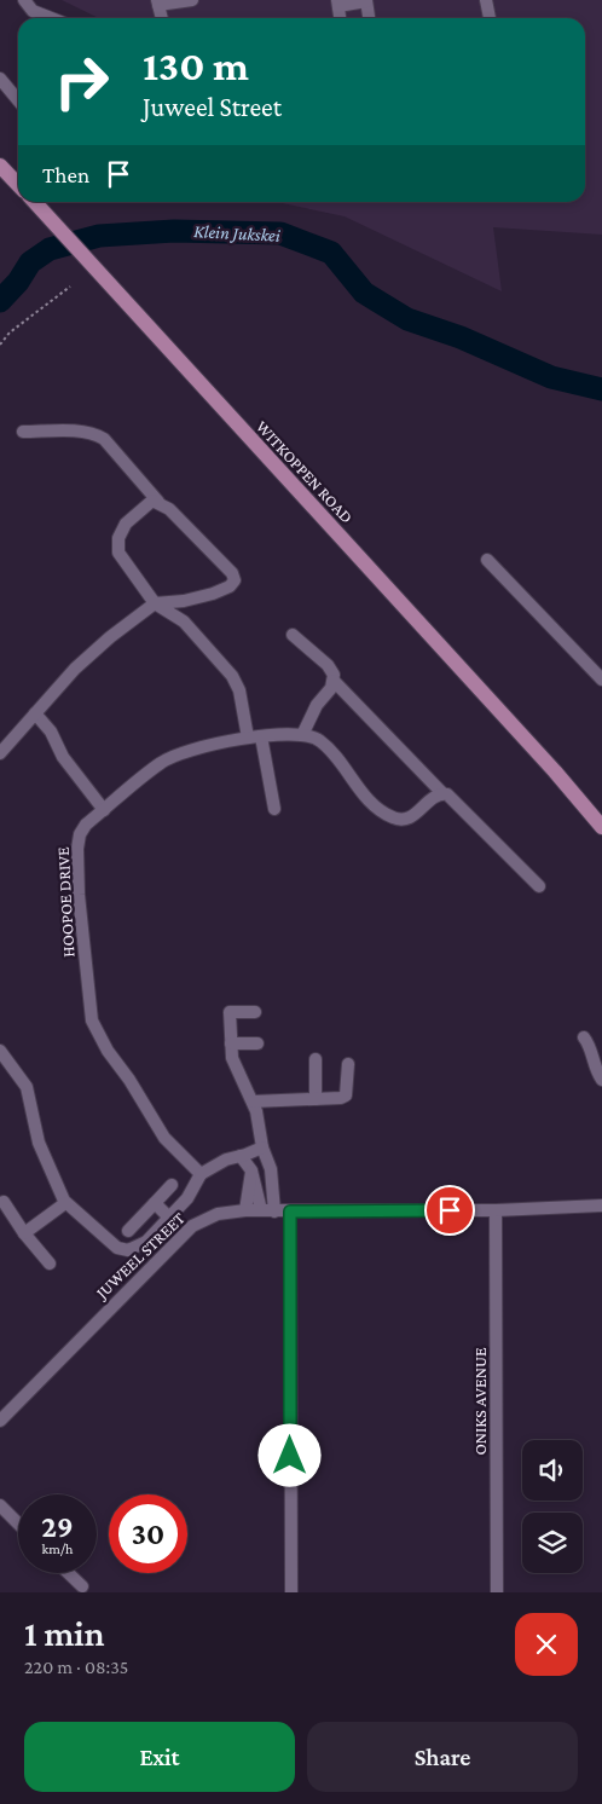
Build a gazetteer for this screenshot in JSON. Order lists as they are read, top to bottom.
{
  "streets": {
    "main road": ["WITKOPPEN ROAD"],
    "street": ["HOOPOE DRIVE", "JUWEEL STREET", "ONIKS AVENUE"]
  },
  "crossings": [
    ["JUWEEL STREET", "ONIKS AVENUE"]
  ],
  "water": ["Klein Jukskei"],
  "page": {
    "turn": ["130 m", "Juweel Street"],
    "then": "Then",
    "speed": "29 km/h",
    "limit": "30",
    "heading": ["1 min", "220 m · 08:35"],
    "buttons": ["Exit", "Share"]
  }
}
